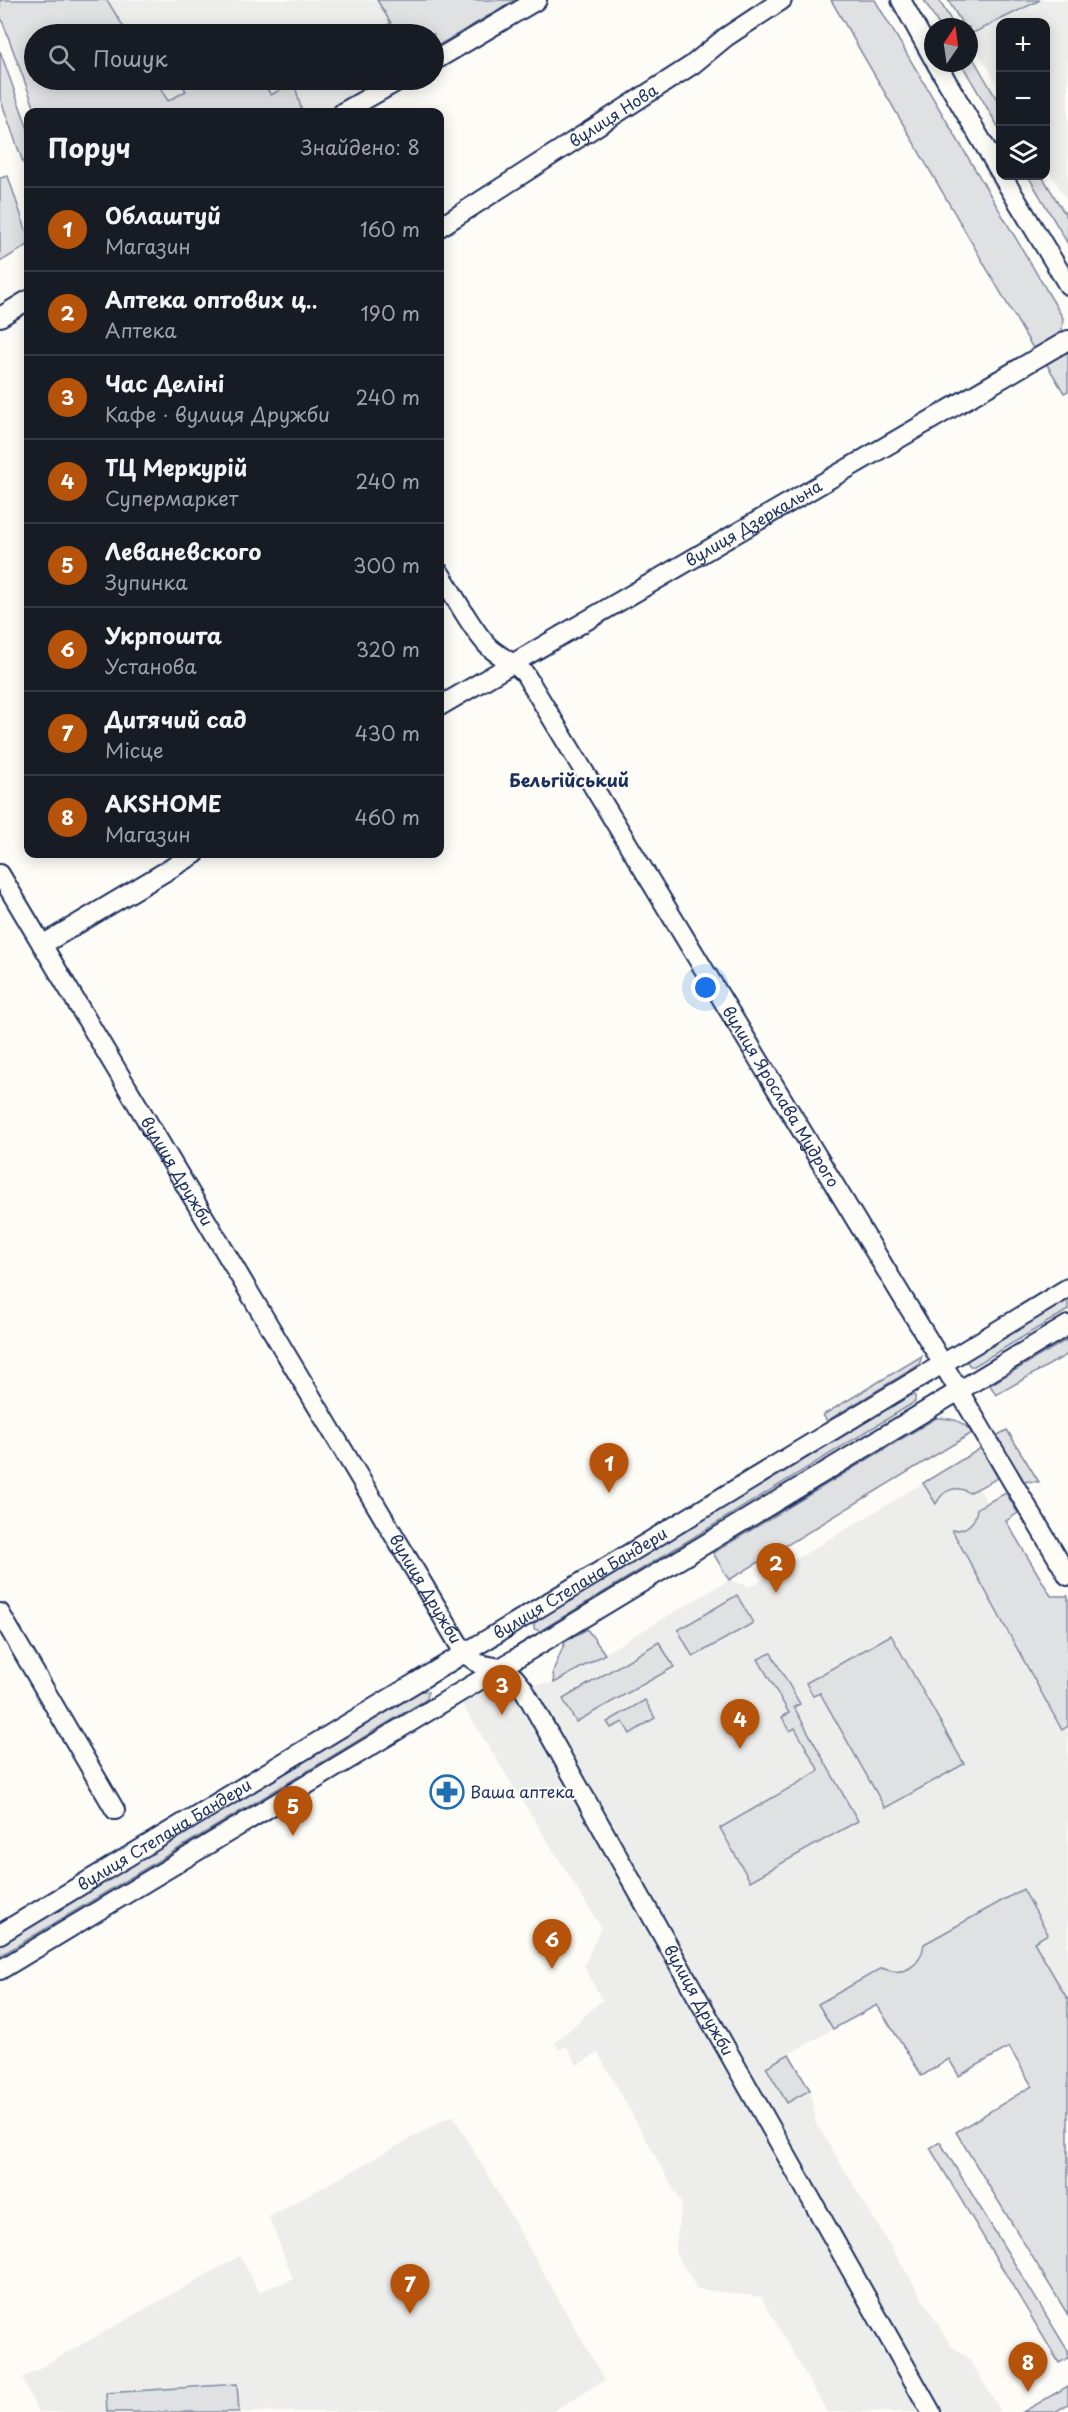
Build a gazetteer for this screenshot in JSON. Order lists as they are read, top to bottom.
{
  "streets": {
    "street": [
      "вулиця Нова",
      "вулиця Дзеркальна",
      "вулиця Ярослава Мудрого",
      "вулиця Дружби",
      "вулиця Степана Бандери"
    ]
  },
  "crossings": [
    ["вулиця Дзеркальна", "вулиця Ярослава Мудрого"],
    ["вулиця Ярослава Мудрого", "вулиця Степана Бандери"],
    ["вулиця Дружби", "вулиця Степана Бандери"]
  ],
  "districts": ["Бельгійський"],
  "places": {
    "pharmacy": ["Ваша аптека"]
  },
  "north": "top",
  "page": {
    "map_buttons": ["+", "−"],
    "search": "Пошук",
    "heading": ["Поруч", "Знайдено: 8"],
    "list": [
      {
        "mark": "1",
        "name": "Облаштуй",
        "note": "Магазин",
        "value": "160 m"
      },
      {
        "mark": "2",
        "name": "Аптека оптових ц‥",
        "note": "Аптека",
        "value": "190 m"
      },
      {
        "mark": "3",
        "name": "Час Деліні",
        "note": "Кафе · вулиця Дружби",
        "value": "240 m"
      },
      {
        "mark": "4",
        "name": "ТЦ Меркурій",
        "note": "Супермаркет",
        "value": "240 m"
      },
      {
        "mark": "5",
        "name": "Леваневского",
        "note": "Зупинка",
        "value": "300 m"
      },
      {
        "mark": "6",
        "name": "Укрпошта",
        "note": "Установа",
        "value": "320 m"
      },
      {
        "mark": "7",
        "name": "Дитячий сад",
        "note": "Місце",
        "value": "430 m"
      },
      {
        "mark": "8",
        "name": "AKSHOME",
        "note": "Магазин",
        "value": "460 m"
      }
    ],
    "pins": [
      "1",
      "2",
      "3",
      "4",
      "5",
      "6",
      "7",
      "8"
    ]
  }
}
